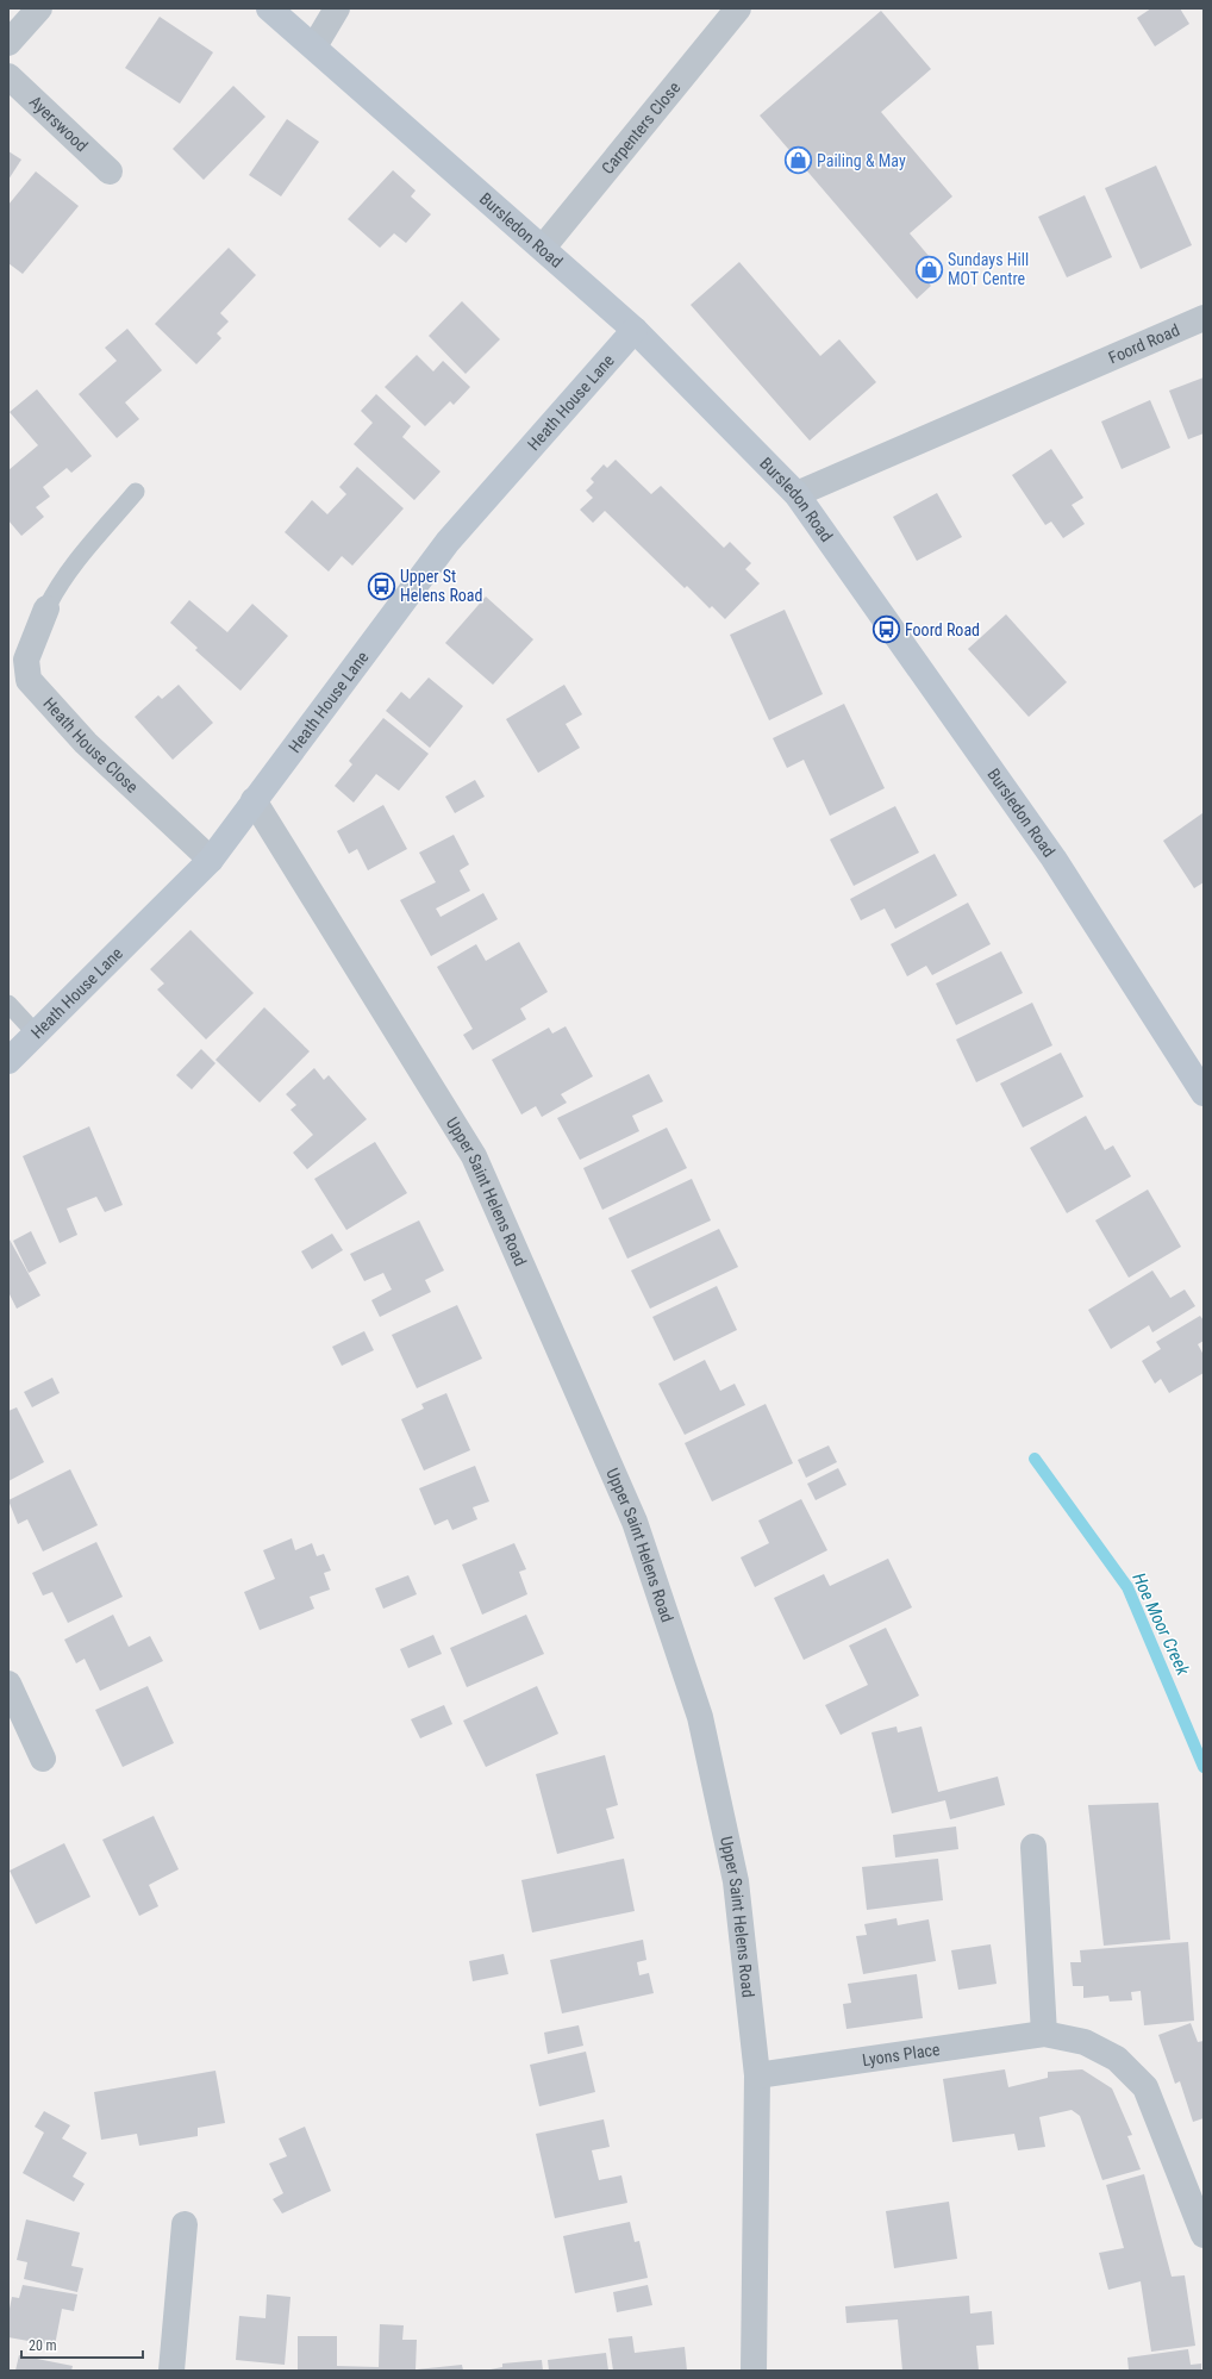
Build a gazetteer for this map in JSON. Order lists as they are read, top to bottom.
{
  "streets": {
    "street": [
      "Ayerswood",
      "Carpenters Close",
      "Bursledon Road",
      "Foord Road",
      "Heath House Lane",
      "Heath House Close",
      "Upper Saint Helens Road",
      "Lyons Place"
    ]
  },
  "crossings": [
    ["Carpenters Close", "Bursledon Road"],
    ["Bursledon Road", "Foord Road"],
    ["Bursledon Road", "Heath House Lane"],
    ["Heath House Lane", "Heath House Close"],
    ["Heath House Lane", "Upper Saint Helens Road"],
    ["Upper Saint Helens Road", "Lyons Place"]
  ],
  "water": ["Hoe Moor Creek"],
  "places": {
    "shop": ["Pailing & May", "Sundays Hill MOT Centre"],
    "bus stop": ["Upper St Helens Road", "Foord Road"]
  },
  "scale_bar": "20 m"
}
